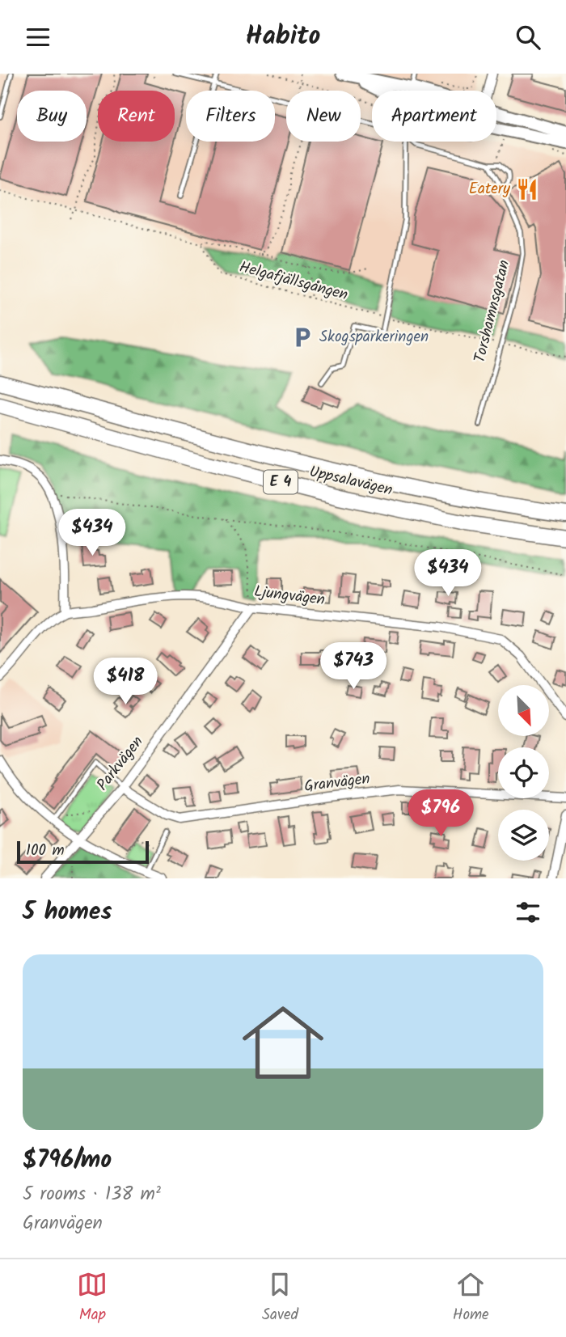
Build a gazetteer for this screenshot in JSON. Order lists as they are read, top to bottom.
{
  "streets": {
    "highway": ["Uppsalavägen", "E 4"],
    "street": ["Ljungvägen", "Parkvägen", "Granvägen"],
    "lane": ["Torshamnsgatan"],
    "path": ["Helgafjällsgången"]
  },
  "crossings": [
    ["Helgafjällsgången", "Torshamnsgatan"],
    ["Ljungvägen", "Parkvägen"],
    ["Parkvägen", "Granvägen"]
  ],
  "places": {
    "restaurant": ["Eatery"],
    "parking": ["Skogsparkeringen"]
  },
  "scale_bar": "100 m",
  "north": "bottom right",
  "page": {
    "header": "Habito",
    "chip": [
      "Buy",
      "Rent",
      "Filters",
      "New",
      "Apartment"
    ],
    "price": [
      "$434",
      "$434",
      "$743",
      "$418",
      "$796"
    ],
    "scale": "100 m",
    "heading": "5 homes",
    "list": [
      {
        "name": "$796/mo",
        "note": "5 rooms · 138 m² · Granvägen"
      }
    ],
    "tabs": ["Map", "Saved", "Home"]
  }
}
